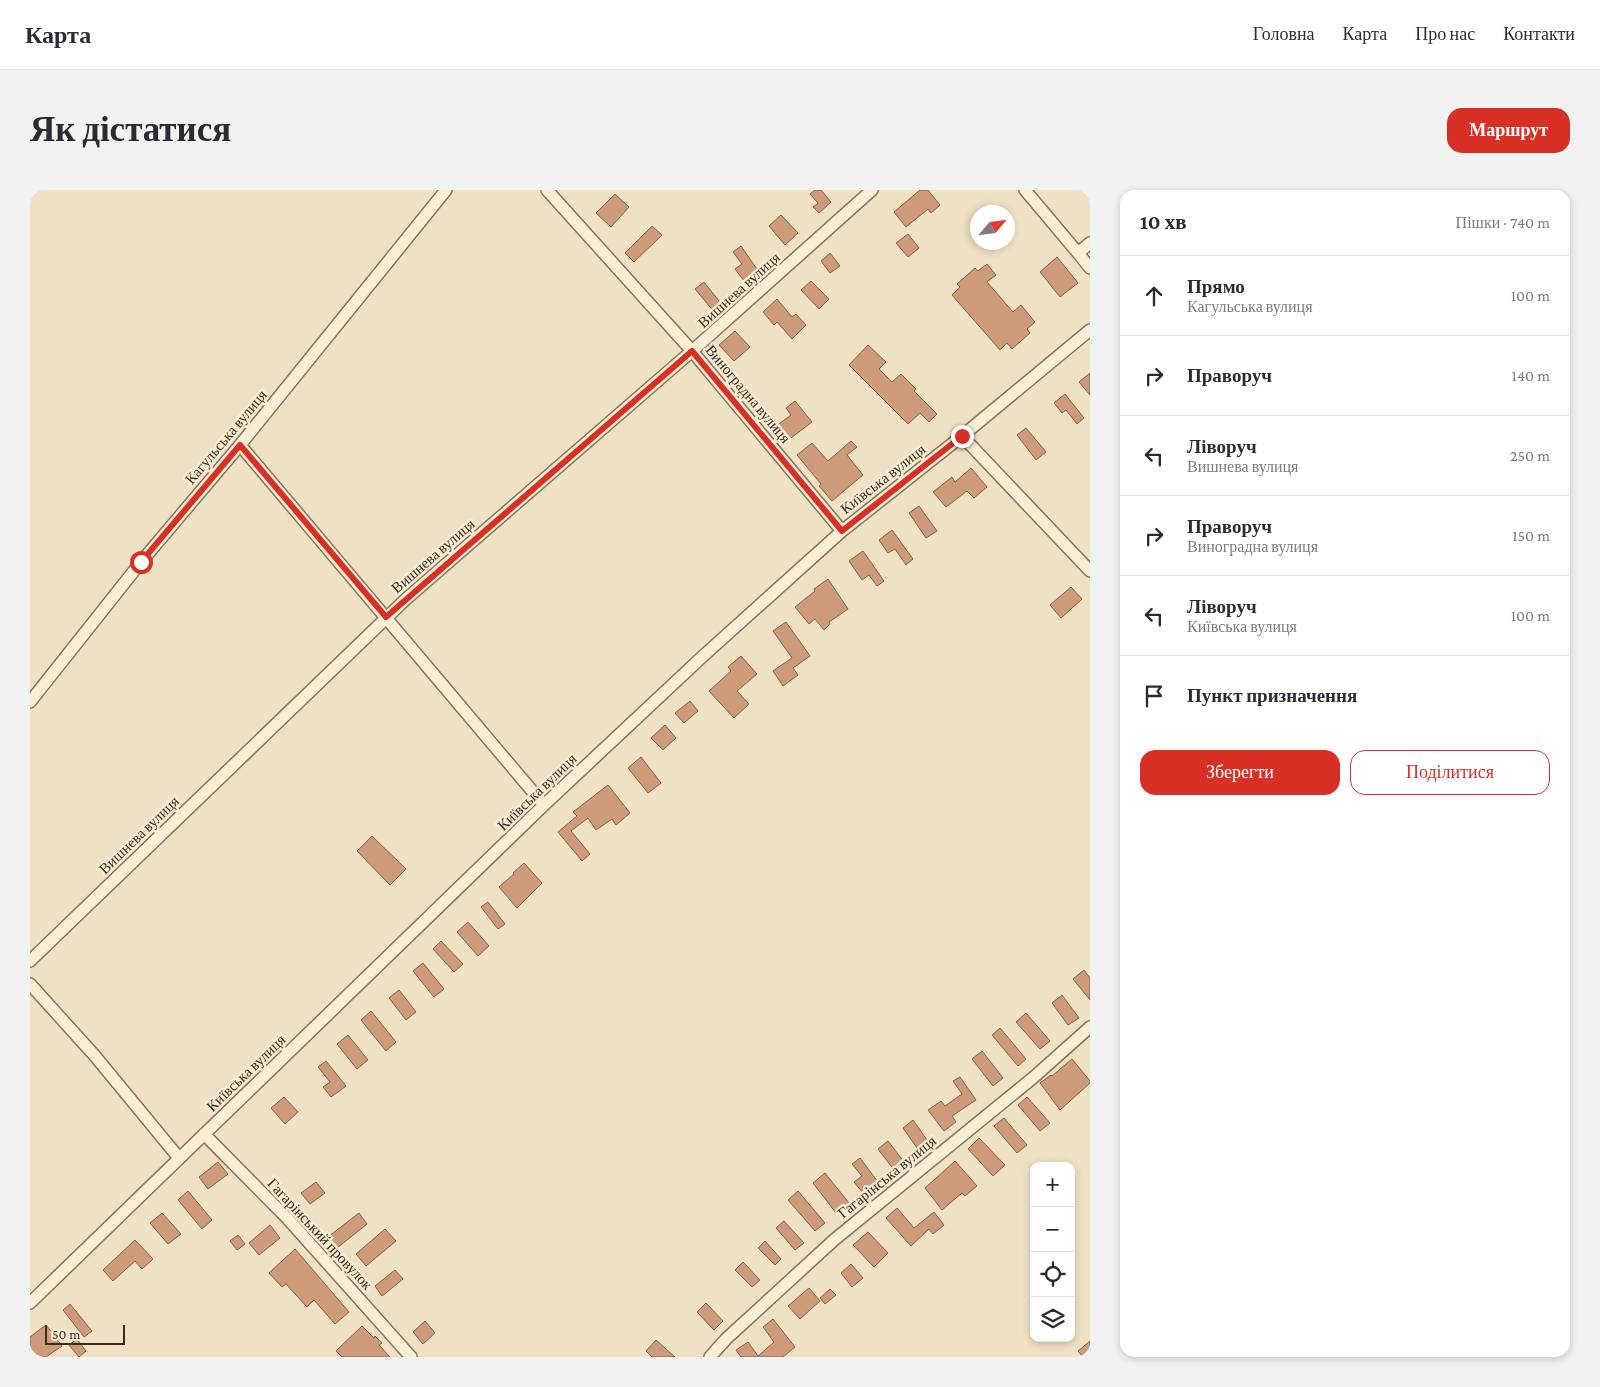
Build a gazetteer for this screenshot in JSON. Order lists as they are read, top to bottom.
{
  "streets": {
    "street": [
      "Вишнева вулиця",
      "Виноградна вулиця",
      "Кагульська вулиця",
      "Київська вулиця",
      "Гагарінська вулиця",
      "Гагарінський провулок"
    ]
  },
  "crossings": [
    ["Вишнева вулиця", "Виноградна вулиця"],
    ["Виноградна вулиця", "Київська вулиця"],
    ["Київська вулиця", "Гагарінський провулок"]
  ],
  "scale_bar": "50 m",
  "north": "top right",
  "page": {
    "header": "Карта",
    "nav": [
      "Головна",
      "Карта",
      "Про нас",
      "Контакти"
    ],
    "buttons": [
      "Маршрут",
      ["Зберегти", "Поділитися"]
    ],
    "title": "Як дістатися",
    "heading": ["10 хв", "Пішки · 740 m"],
    "list": [
      ["Прямо", "Кагульська вулиця", "100 m"],
      ["Праворуч", "140 m"],
      ["Ліворуч", "Вишнева вулиця", "250 m"],
      ["Праворуч", "Виноградна вулиця", "150 m"],
      ["Ліворуч", "Київська вулиця", "100 m"],
      "Пункт призначення"
    ],
    "map_buttons": ["+", "−"],
    "scale": "50 m"
  }
}
